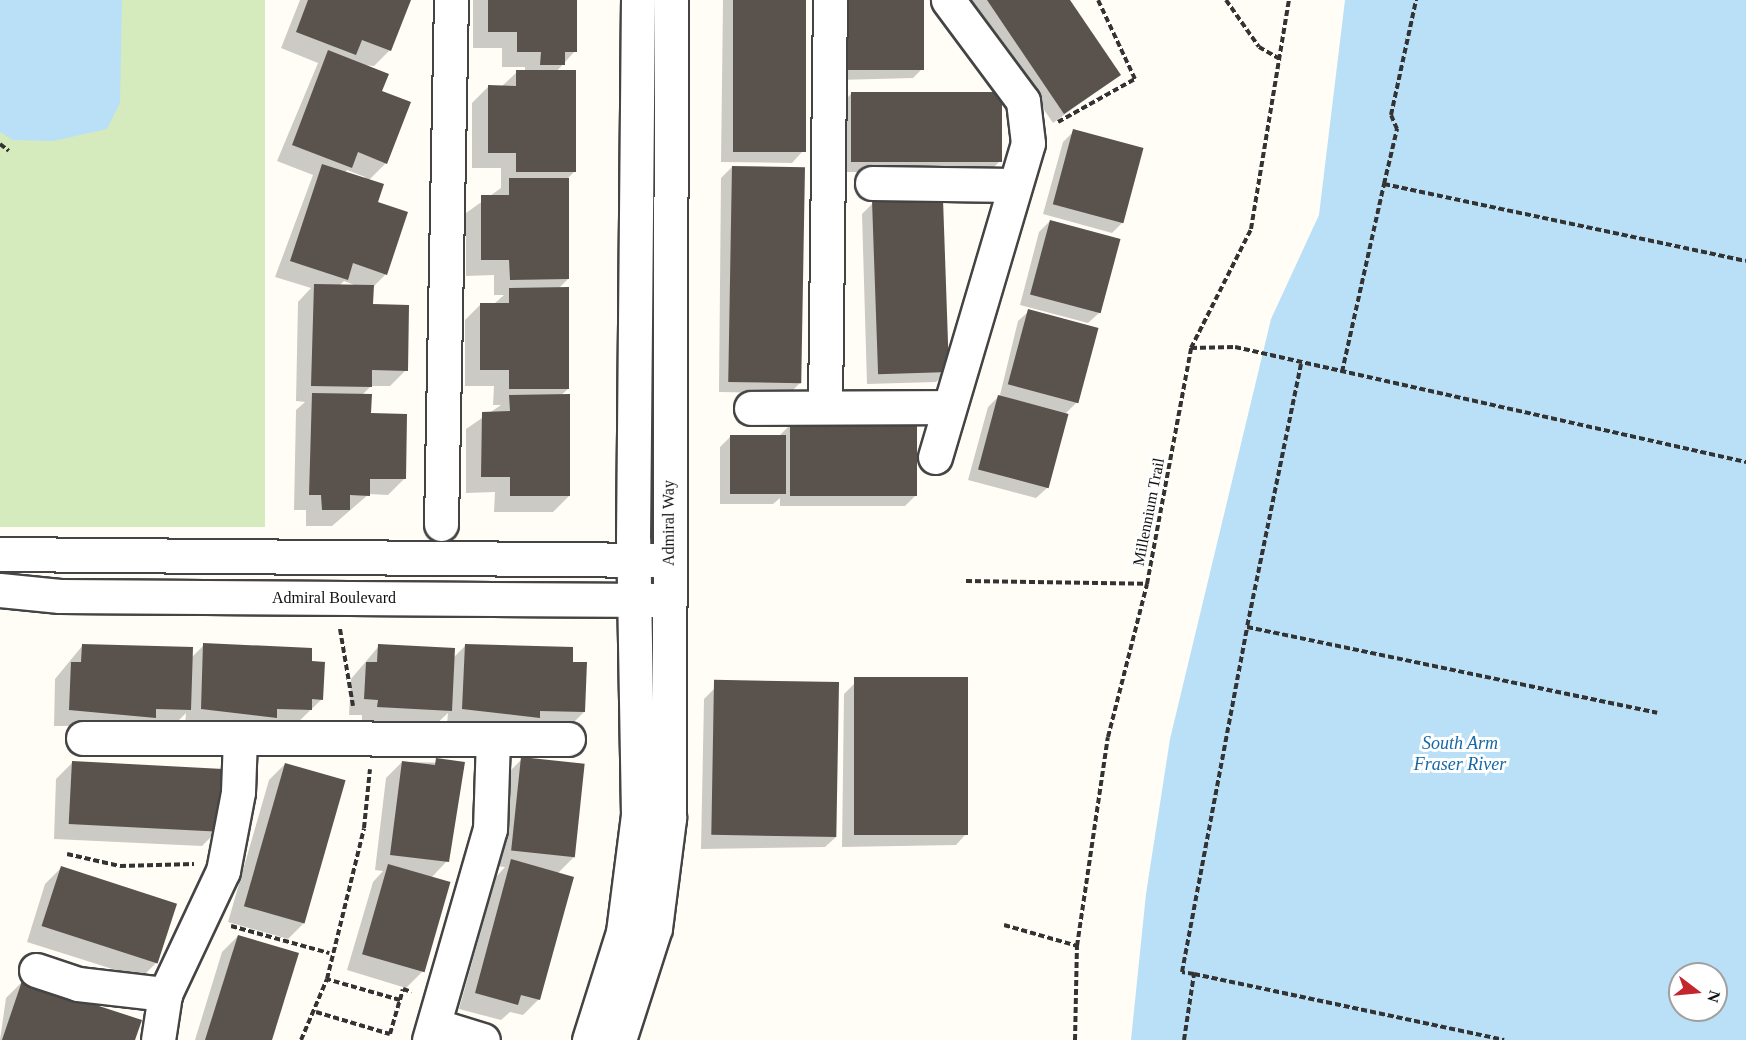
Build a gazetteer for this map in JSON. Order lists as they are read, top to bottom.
{
  "streets": {
    "street": ["Admiral Way", "Admiral Boulevard"],
    "path": ["Millennium Trail"]
  },
  "crossings": [
    ["Admiral Way", "Admiral Boulevard"]
  ],
  "water": ["South Arm Fraser River"],
  "north": "right"
}
